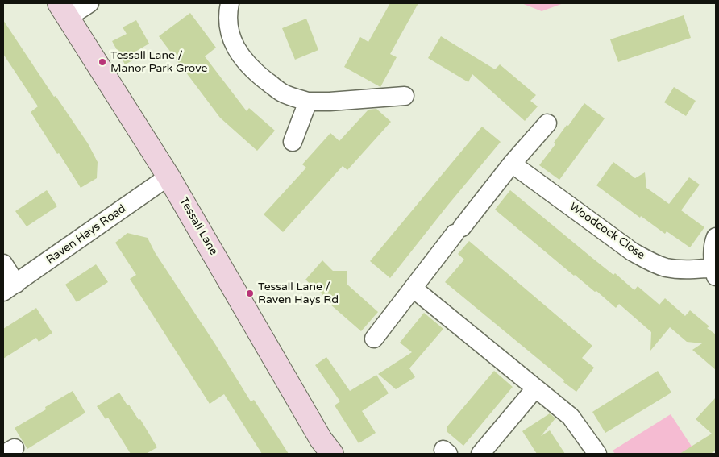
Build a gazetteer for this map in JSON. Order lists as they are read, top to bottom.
{
  "streets": {
    "street": ["Tessall Lane", "Woodcock Close", "Raven Hays Road"]
  },
  "crossings": [
    ["Tessall Lane", "Raven Hays Road"]
  ],
  "places": ["Tessall Lane / Manor Park Grove", "Tessall Lane / Raven Hays Rd"]
}
